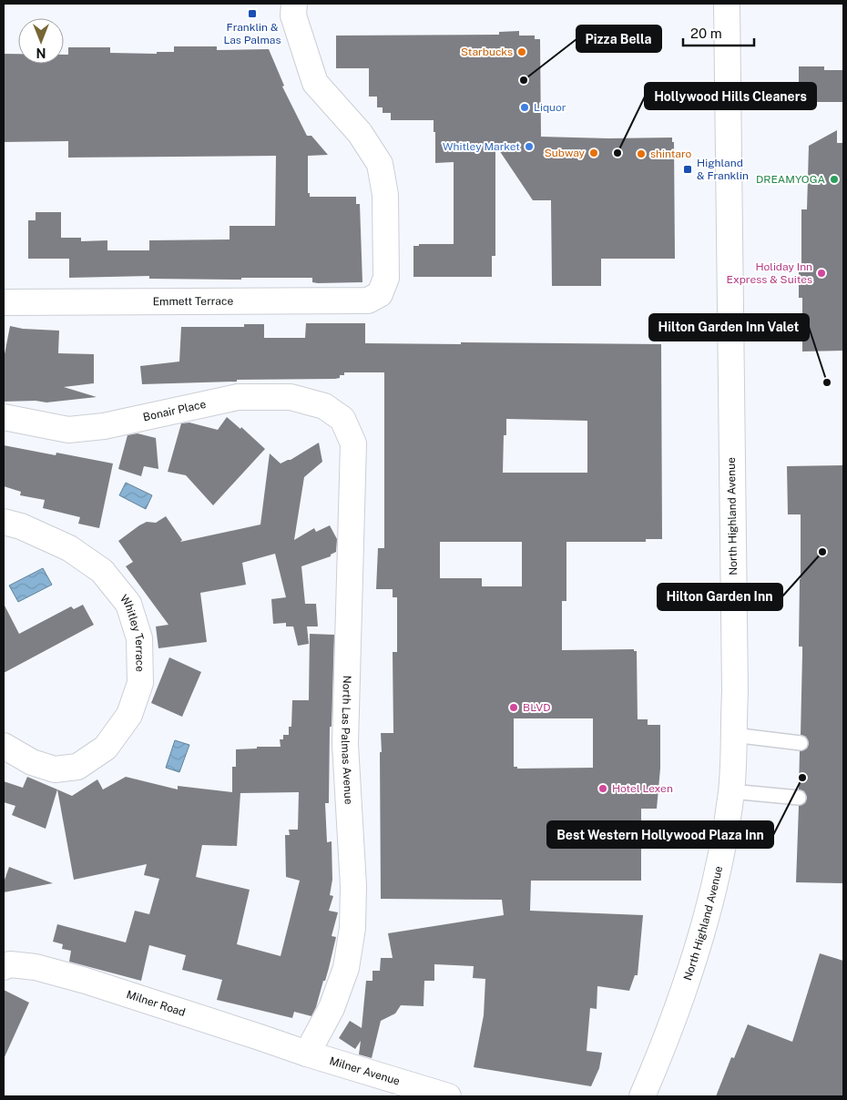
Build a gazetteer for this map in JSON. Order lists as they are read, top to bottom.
{
  "streets": {
    "street": [
      "Emmett Terrace",
      "Bonair Place",
      "North Highland Avenue",
      "Whitley Terrace",
      "North Las Palmas Avenue",
      "Milner Road",
      "Milner Avenue"
    ]
  },
  "crossings": [
    ["Bonair Place", "North Las Palmas Avenue"],
    ["North Las Palmas Avenue", "Milner Road"],
    ["North Las Palmas Avenue", "Milner Avenue"],
    ["Milner Road", "Milner Avenue"]
  ],
  "places": {
    "transit": ["Franklin & Las Palmas", "Highland & Franklin"],
    "other": [
      "Starbucks",
      "Pizza Bella",
      "Liquor",
      "Whitley Market",
      "Subway",
      "Hollywood Hills Cleaners",
      "shintaro",
      "DREAMYOGA",
      "Holiday Inn Express & Suites",
      "Hilton Garden Inn Valet",
      "Hilton Garden Inn",
      "BLVD",
      "Best Western Hollywood Plaza Inn",
      "Hotel Lexen"
    ]
  },
  "scale_bar": "20 m",
  "north": "bottom"
}
